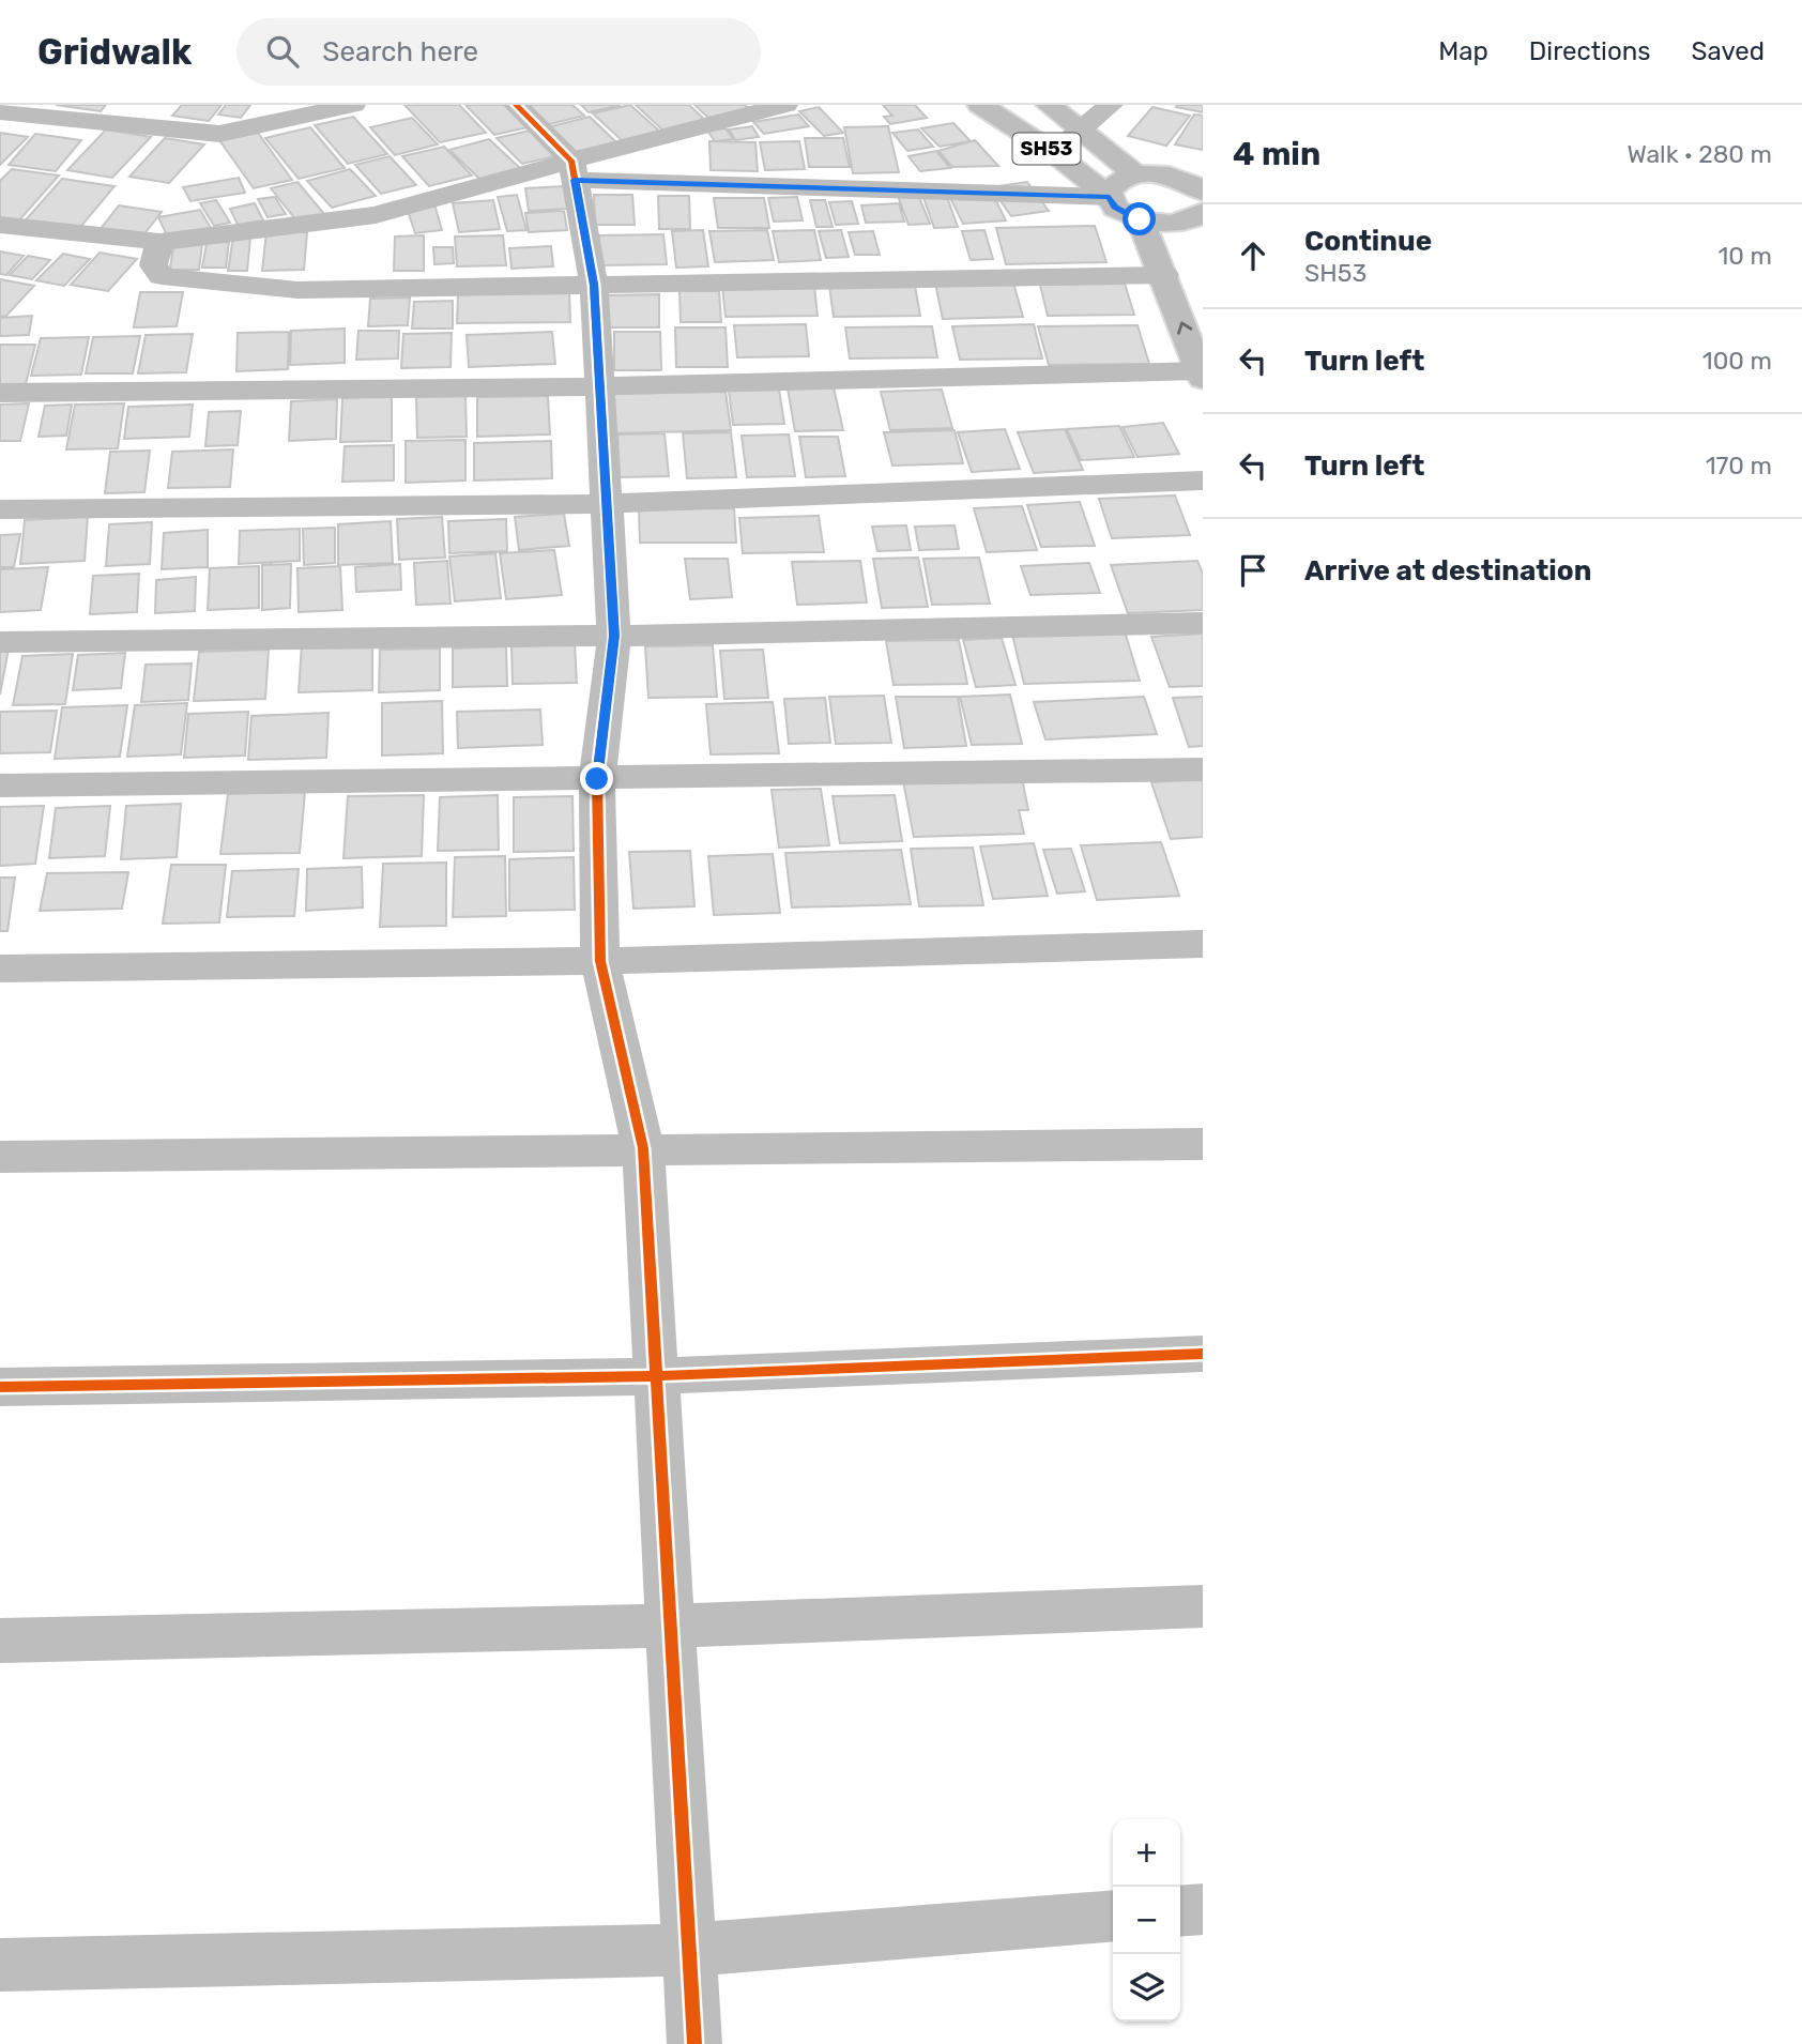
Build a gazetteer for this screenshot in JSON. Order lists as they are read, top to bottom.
{
  "streets": {
    "street": ["SH53"]
  },
  "page": {
    "header": "Gridwalk",
    "search": "Search here",
    "nav": ["Map", "Directions", "Saved"],
    "heading": ["4 min", "Walk · 280 m"],
    "list": [
      ["Continue", "SH53", "10 m"],
      ["Turn left", "100 m"],
      ["Turn left", "170 m"],
      "Arrive at destination"
    ],
    "map_buttons": ["+", "−"]
  }
}
